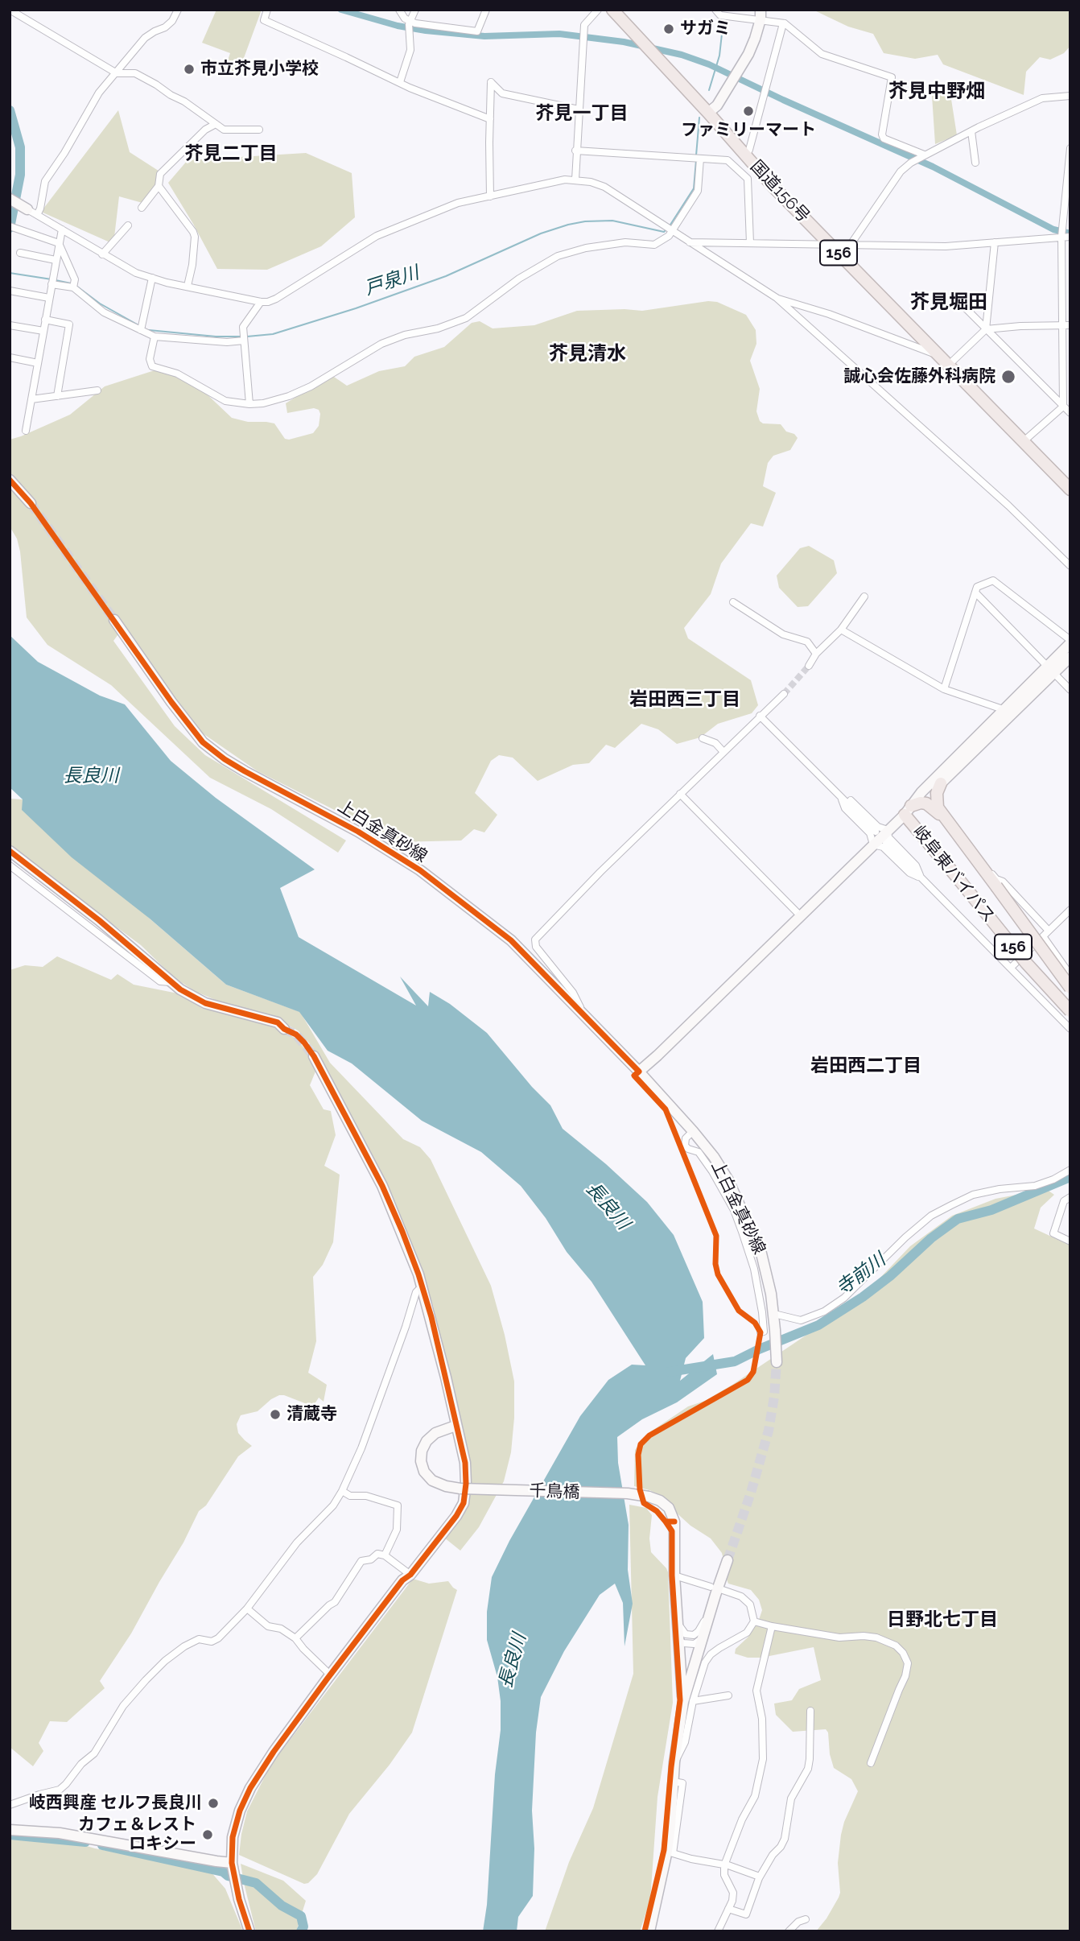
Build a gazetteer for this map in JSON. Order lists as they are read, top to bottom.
{
  "streets": {
    "highway": ["国道156号", "156", "岐阜東バイパス"],
    "street": ["上白金真砂線", "千鳥橋"]
  },
  "districts": [
    "芥見中野畑",
    "芥見一丁目",
    "芥見二丁目",
    "芥見堀田",
    "芥見清水",
    "岩田西三丁目",
    "岩田西二丁目",
    "日野北七丁目"
  ],
  "water": ["戸泉川", "長良川", "寺前川"],
  "places": [
    "サガミ",
    "市立芥見小学校",
    "ファミリーマート",
    "誠心会佐藤外科病院",
    "清蔵寺",
    "岐西興産 セルフ長良川",
    "カフェ＆レスト ロキシー"
  ]
}
